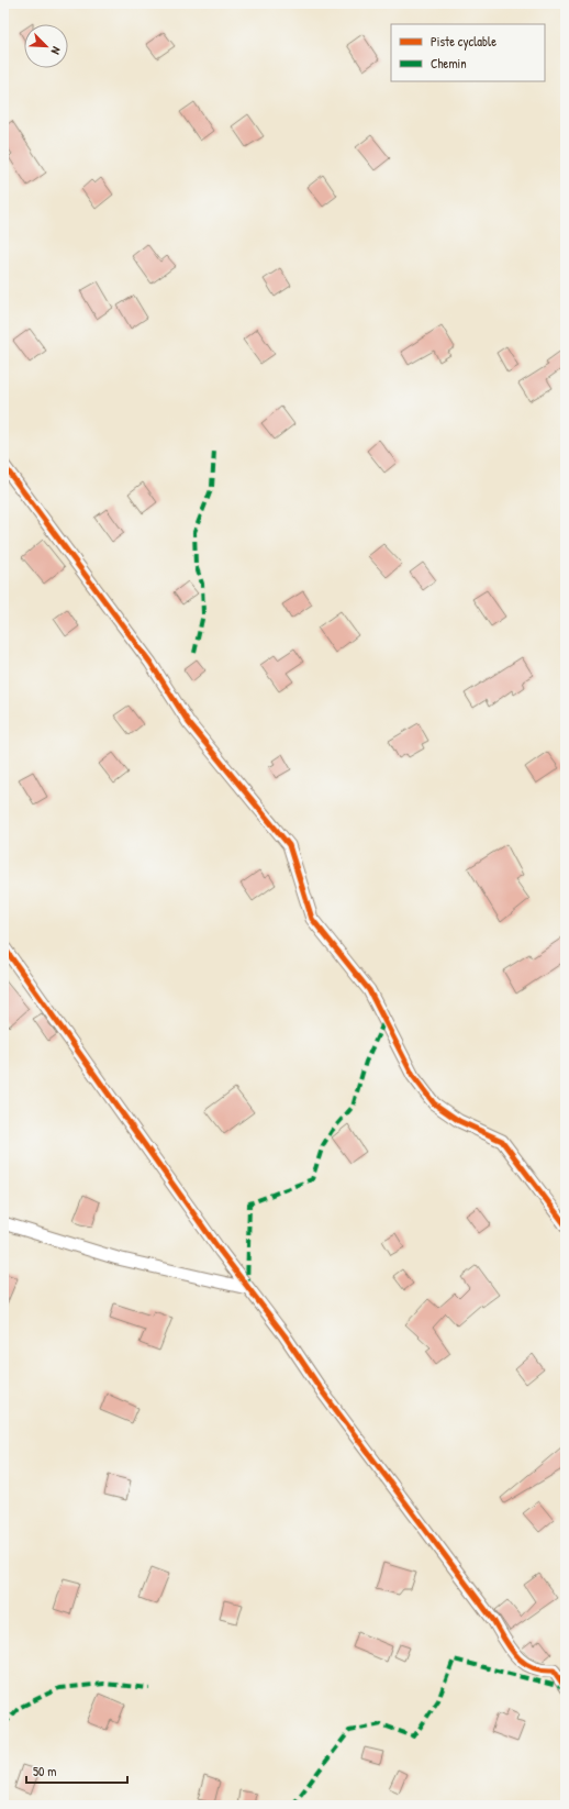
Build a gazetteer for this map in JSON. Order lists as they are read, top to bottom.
{
  "legend": ["Piste cyclable", "Chemin"],
  "scale_bar": "50 m",
  "north": "bottom right"
}
